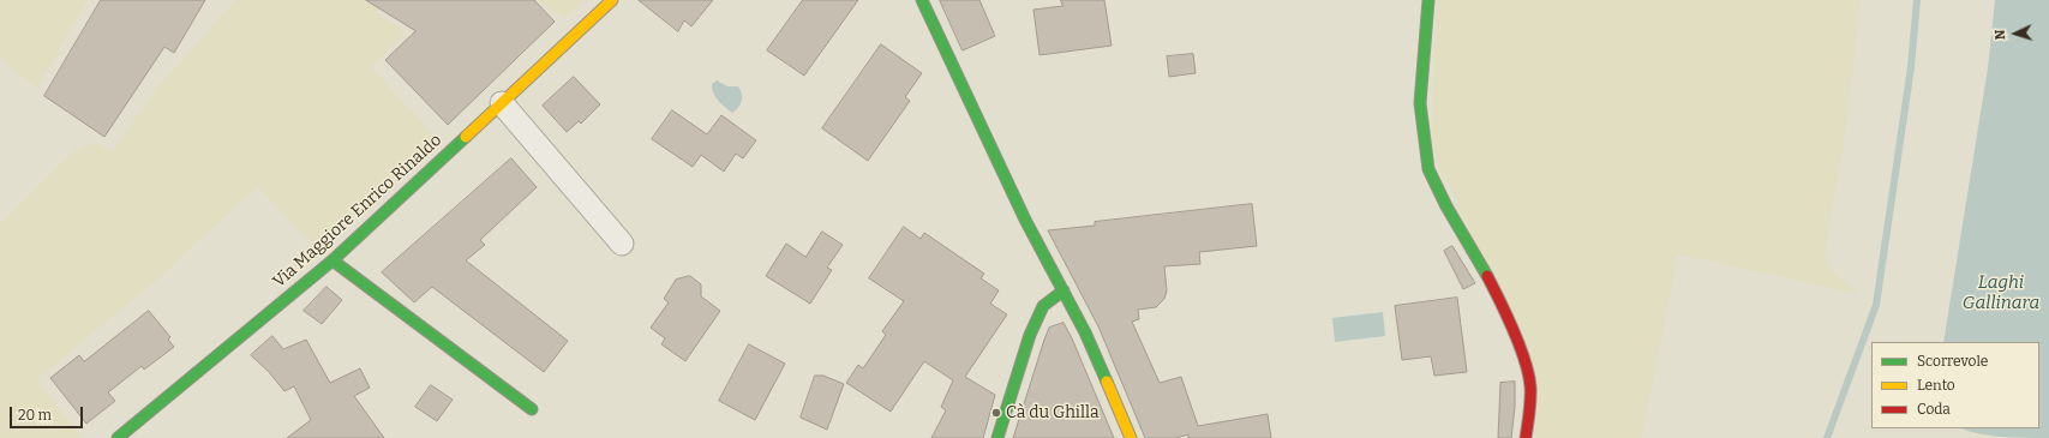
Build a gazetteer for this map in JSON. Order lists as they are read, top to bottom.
{
  "streets": {
    "street": ["Via Maggiore Enrico Rinaldo"]
  },
  "water": ["Laghi Gallinara"],
  "places": ["Cà du Ghilla"],
  "legend": ["Scorrevole", "Lento", "Coda"],
  "scale_bar": "20 m",
  "north": "left"
}
